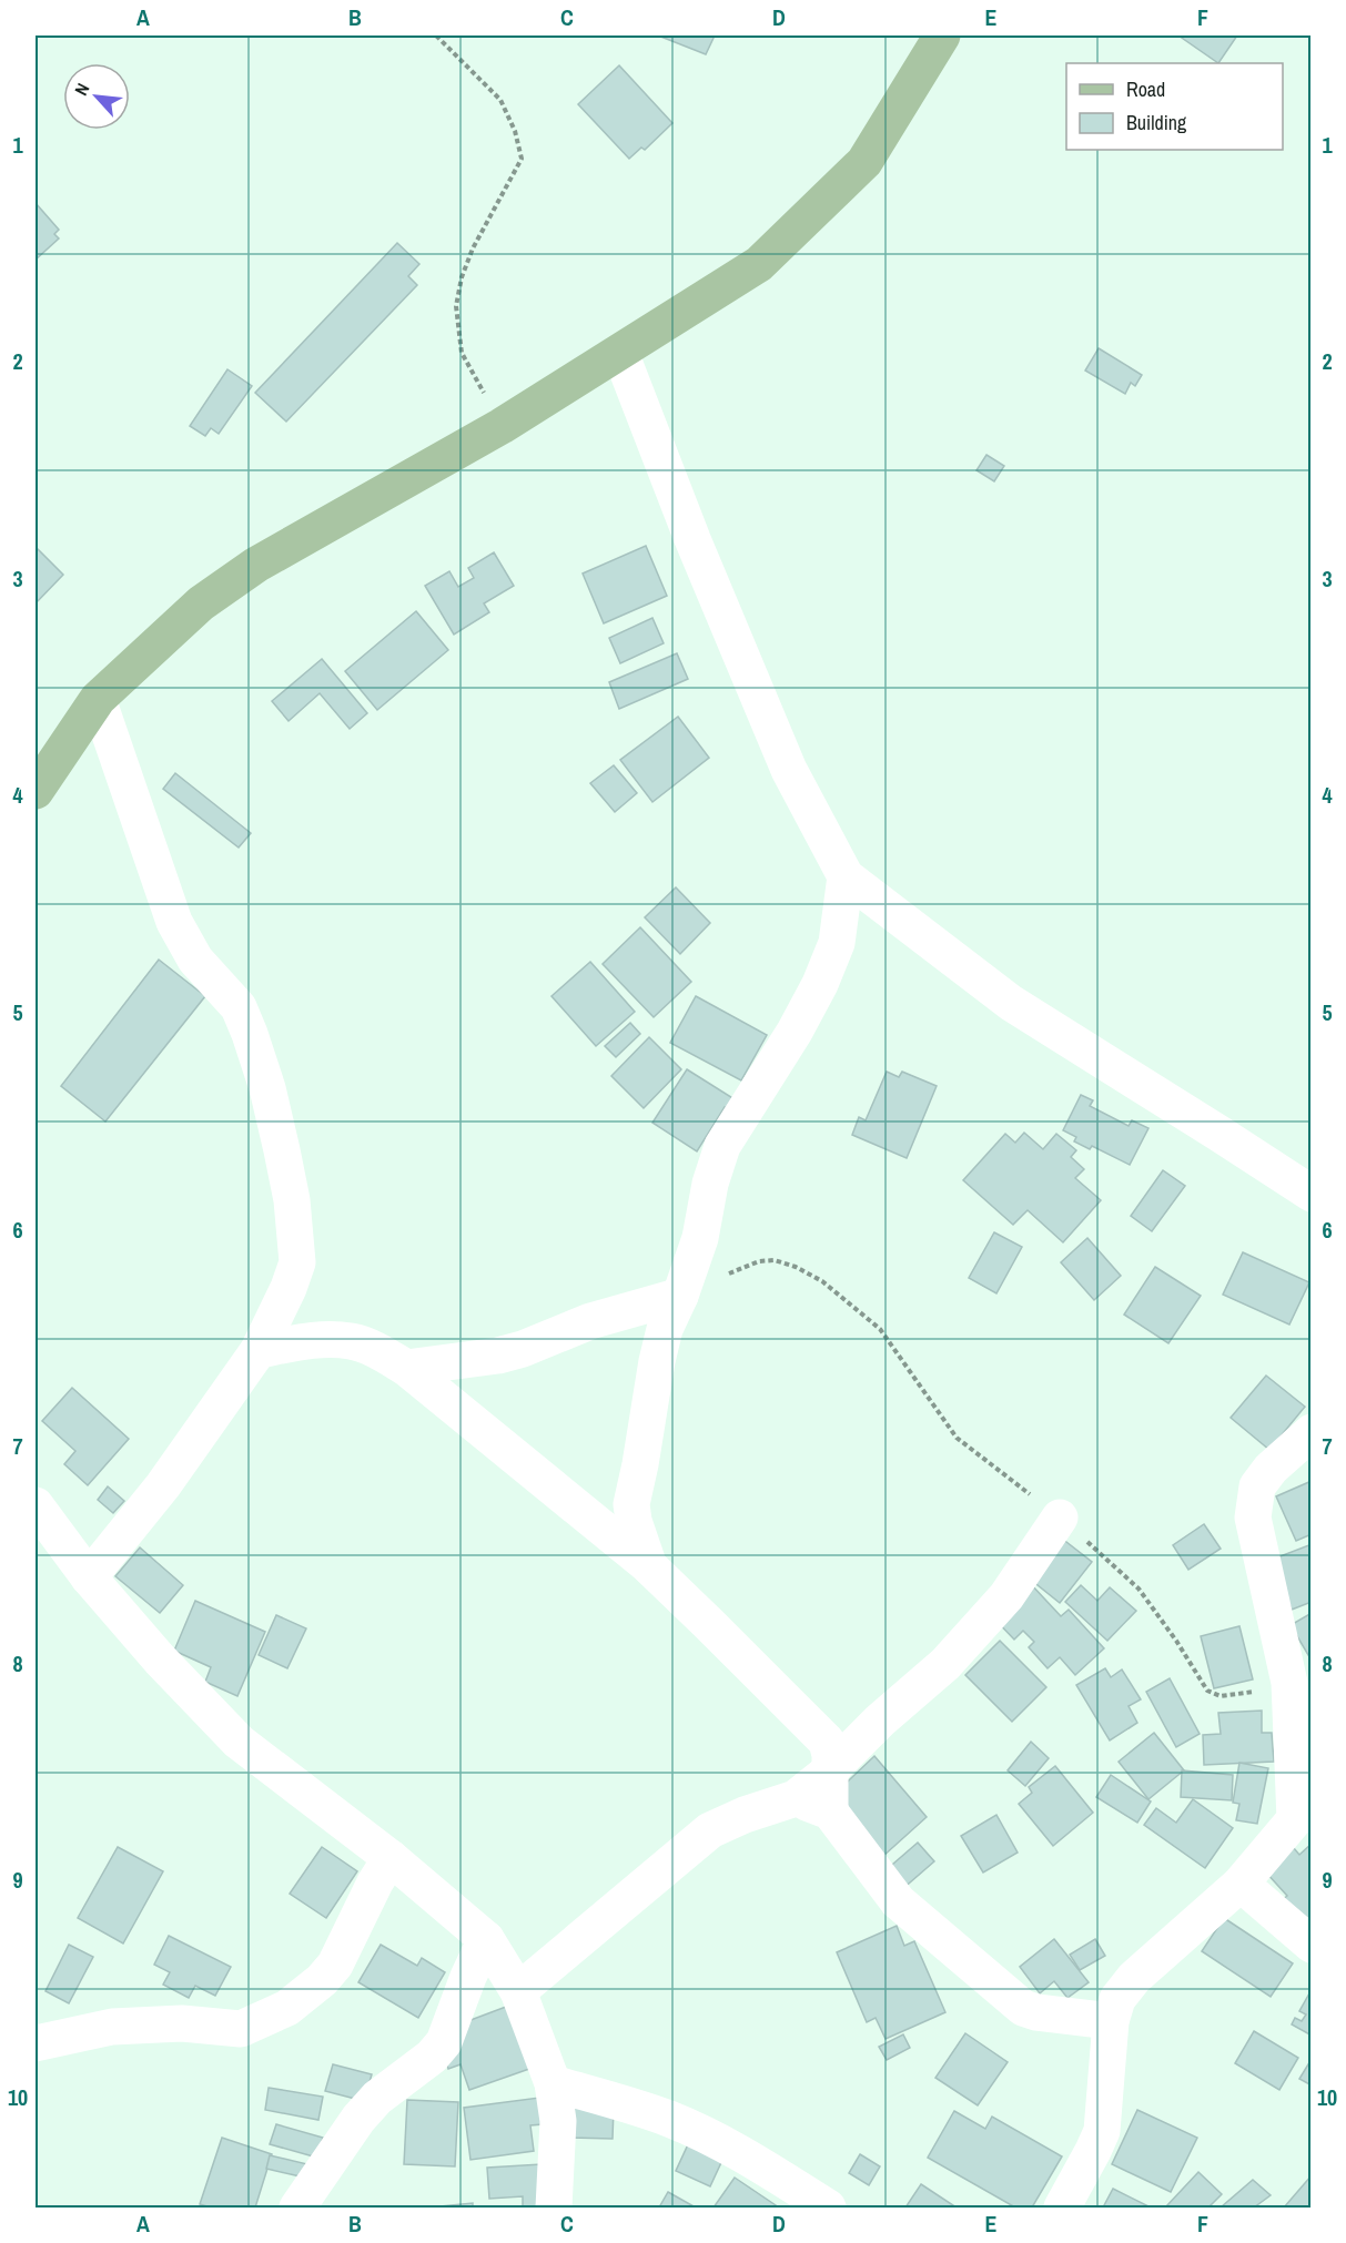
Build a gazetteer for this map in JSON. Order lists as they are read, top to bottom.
{
  "legend": ["Road", "Building"],
  "north": "top left",
  "grid": {
    "columns": [
      "A",
      "B",
      "C",
      "D",
      "E",
      "F"
    ],
    "rows": [
      "1",
      "2",
      "3",
      "4",
      "5",
      "6",
      "7",
      "8",
      "9",
      "10"
    ]
  }
}
